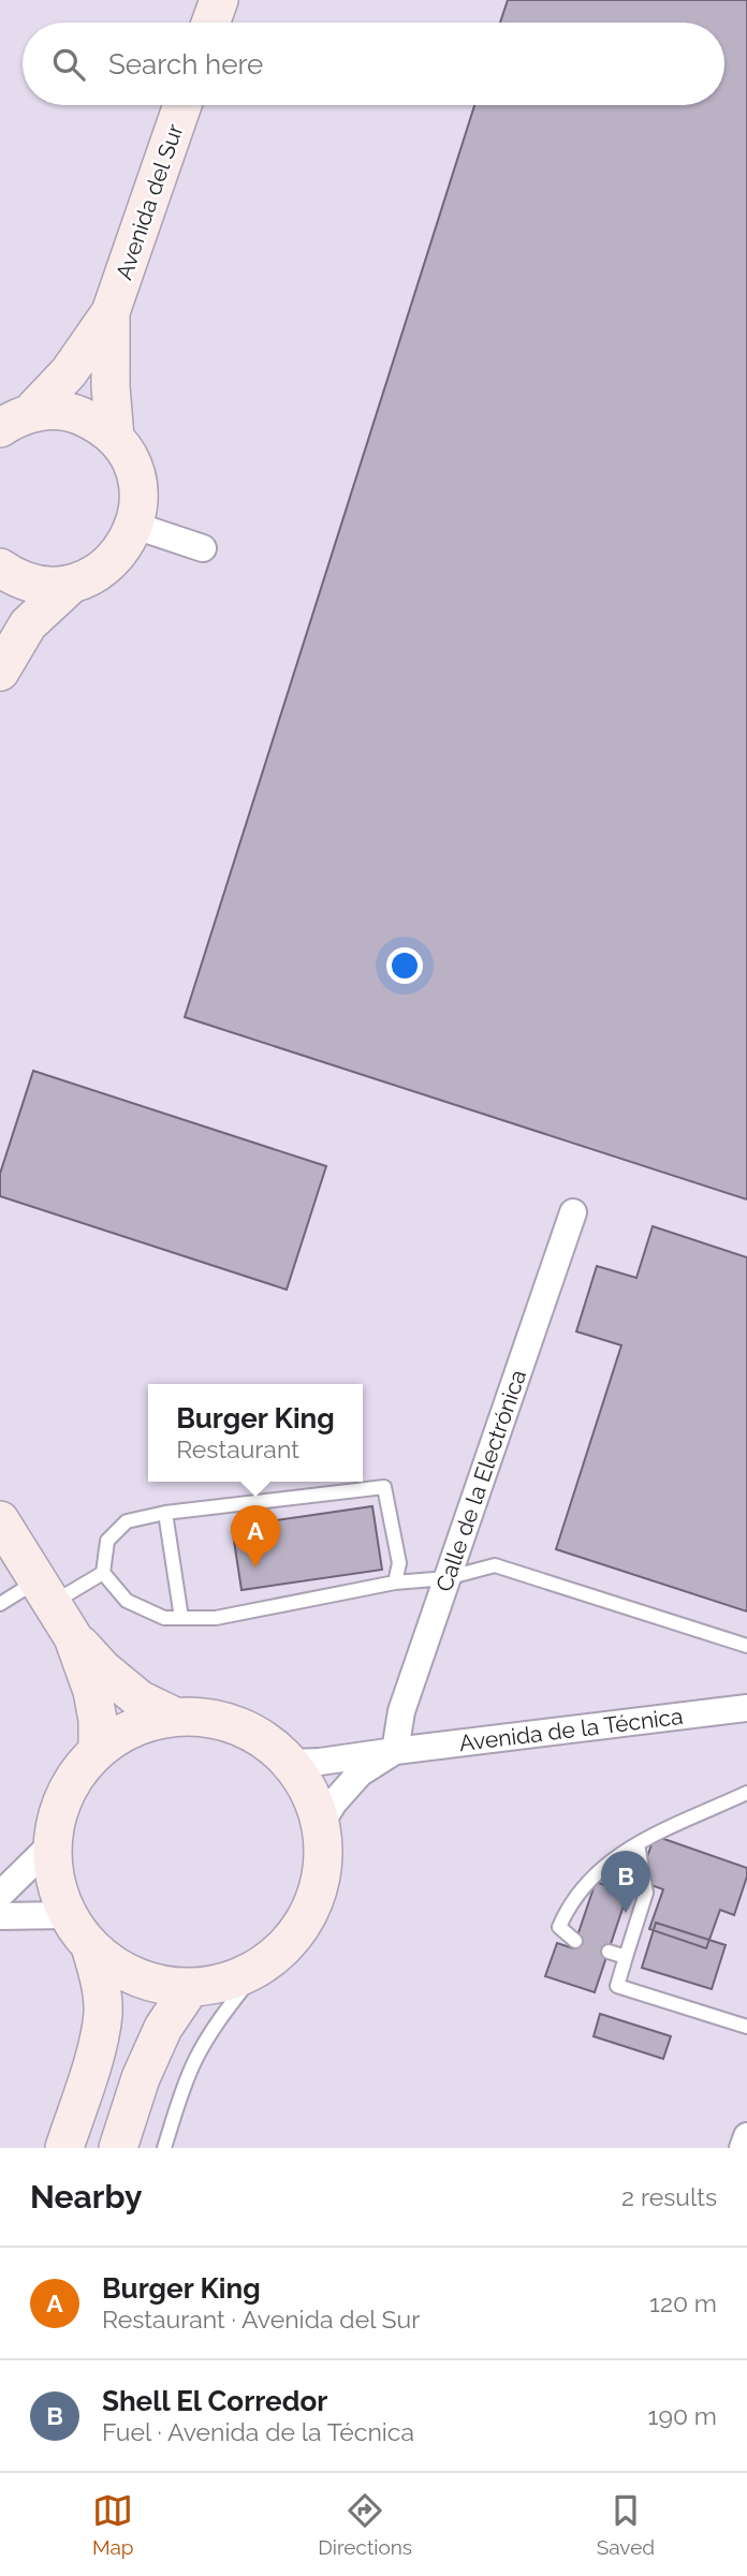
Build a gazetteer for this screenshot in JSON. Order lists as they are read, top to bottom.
{
  "streets": {
    "street": ["Avenida del Sur", "Calle de la Electrónica", "Avenida de la Técnica"]
  },
  "crossings": [
    ["Calle de la Electrónica", "Avenida de la Técnica"]
  ],
  "page": {
    "search": "Search here",
    "popup": ["Burger King", "Restaurant"],
    "pins": ["A", "B"],
    "heading": ["Nearby", "2 results"],
    "list": [
      {
        "mark": "A",
        "name": "Burger King",
        "note": "Restaurant · Avenida del Sur",
        "value": "120 m"
      },
      {
        "mark": "B",
        "name": "Shell El Corredor",
        "note": "Fuel · Avenida de la Técnica",
        "value": "190 m"
      }
    ],
    "nav": ["Map", "Directions", "Saved"]
  }
}
